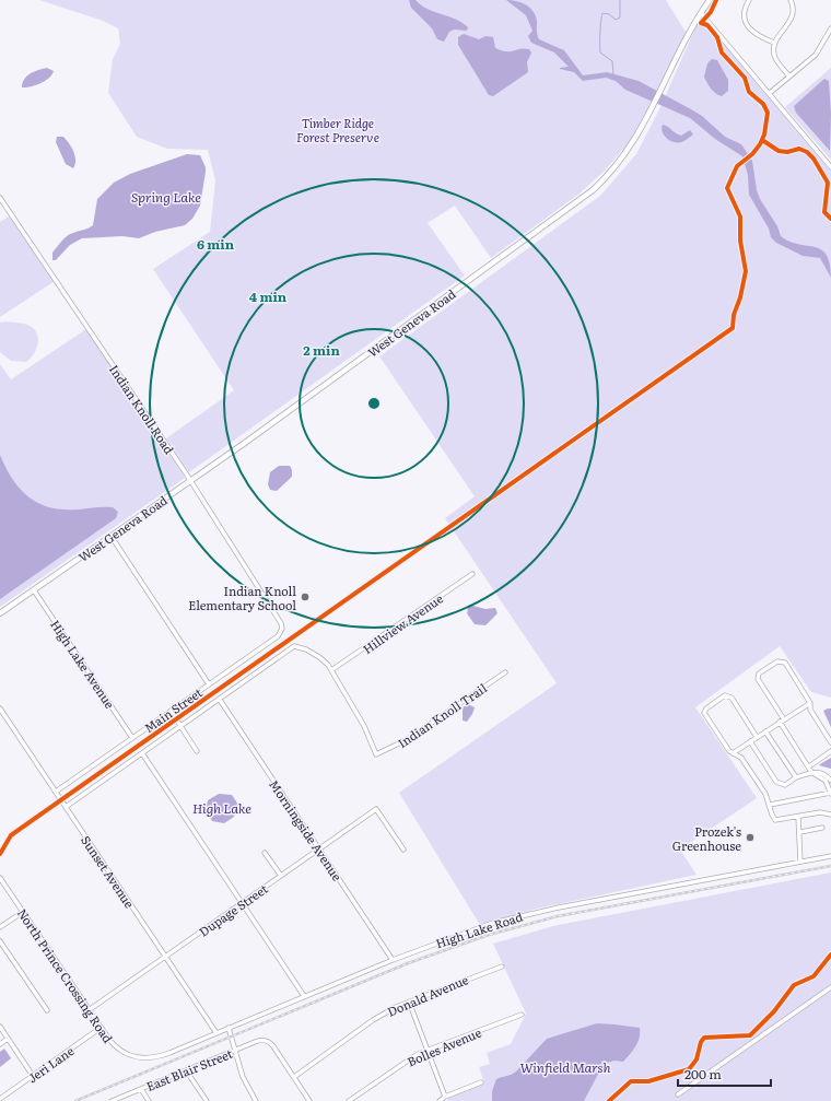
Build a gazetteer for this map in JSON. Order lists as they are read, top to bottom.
{
  "streets": {
    "main road": ["West Geneva Road"],
    "street": [
      "Indian Knoll Road",
      "Hillview Avenue",
      "High Lake Avenue",
      "Main Street",
      "Indian Knoll Trail",
      "Morningside Avenue",
      "Sunset Avenue",
      "Dupage Street",
      "High Lake Road",
      "North Prince Crossing Road",
      "Donald Avenue",
      "Bolles Avenue",
      "Jeri Lane",
      "East Blair Street"
    ]
  },
  "crossings": [
    ["West Geneva Road", "Indian Knoll Road"],
    ["West Geneva Road", "High Lake Avenue"],
    ["Indian Knoll Road", "Main Street"],
    ["Hillview Avenue", "Main Street"],
    ["Hillview Avenue", "Indian Knoll Trail"],
    ["High Lake Avenue", "Main Street"],
    ["Main Street", "Indian Knoll Trail"],
    ["Main Street", "Morningside Avenue"],
    ["Main Street", "Sunset Avenue"],
    ["Morningside Avenue", "Dupage Street"],
    ["Morningside Avenue", "High Lake Road"],
    ["Sunset Avenue", "Dupage Street"],
    ["Sunset Avenue", "High Lake Road"],
    ["Dupage Street", "North Prince Crossing Road"],
    ["High Lake Road", "North Prince Crossing Road"],
    ["North Prince Crossing Road", "Jeri Lane"],
    ["Donald Avenue", "East Blair Street"]
  ],
  "water": ["Spring Lake", "High Lake", "Winfield Marsh"],
  "parks": ["Timber Ridge Forest Preserve"],
  "places": ["Indian Knoll Elementary School", "Prozek's Greenhouse"],
  "scale_bar": "200 m",
  "rings": ["6 min", "4 min", "2 min"]
}
